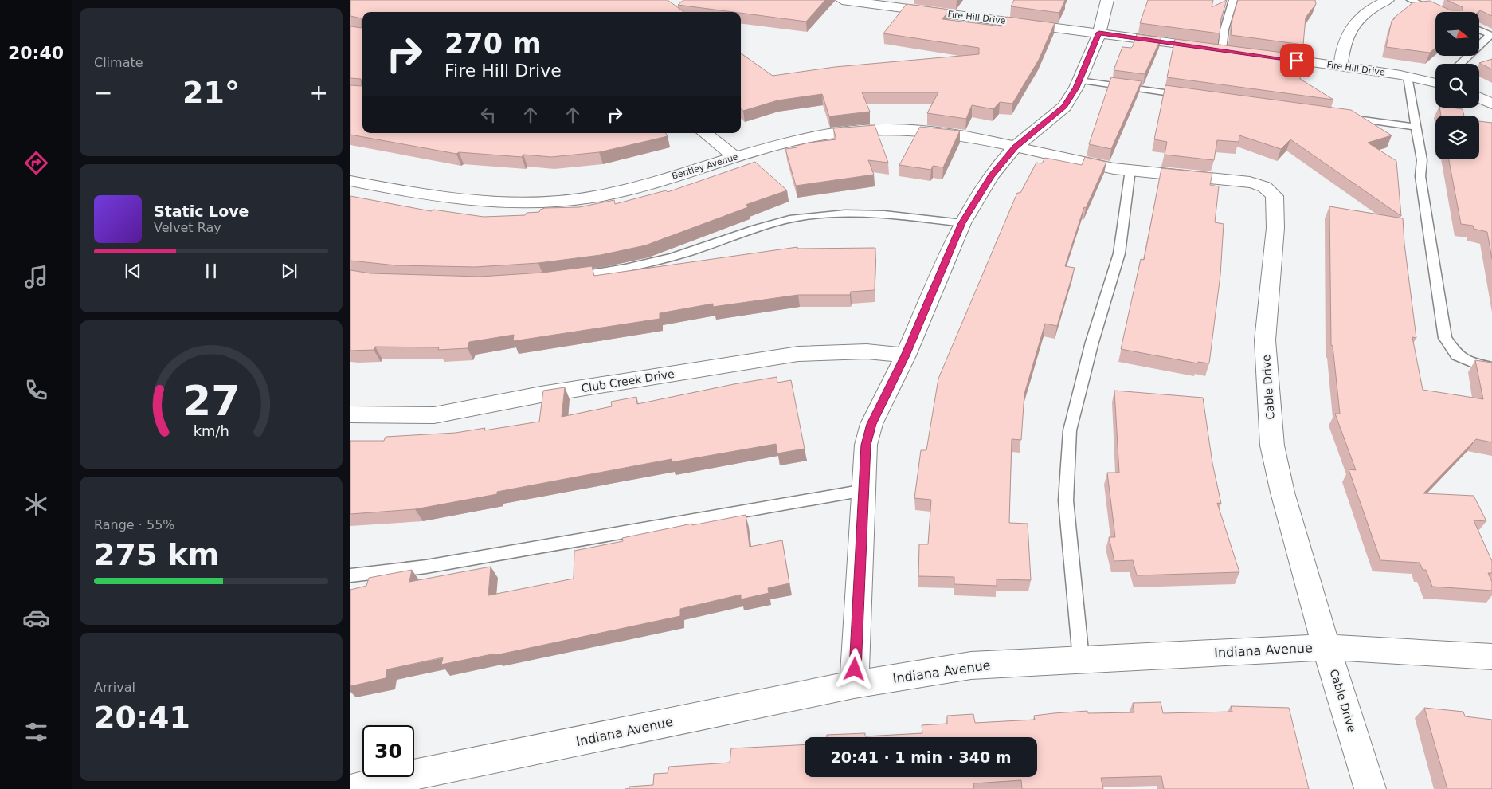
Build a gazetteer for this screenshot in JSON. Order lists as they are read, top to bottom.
{
  "streets": {
    "street": [
      "Fire Hill Drive",
      "Bentley Avenue",
      "Club Creek Drive",
      "Cable Drive",
      "Indiana Avenue"
    ]
  },
  "crossings": [
    ["Bentley Avenue", "Cable Drive"],
    ["Cable Drive", "Indiana Avenue"]
  ],
  "north": "right",
  "page": {
    "tabs": "20:40",
    "tile": [
      "Climate",
      ["Range · 55%", "275 km"],
      ["Arrival", "20:41"]
    ],
    "turn": ["270 m", "Fire Hill Drive"],
    "heat": ["−", "21°", "+"],
    "song": ["Static Love", "Velvet Ray"],
    "limit": "30",
    "trip": "20:41 · 1 min · 340 m",
    "gauge": ["27", "km/h"]
  }
}
